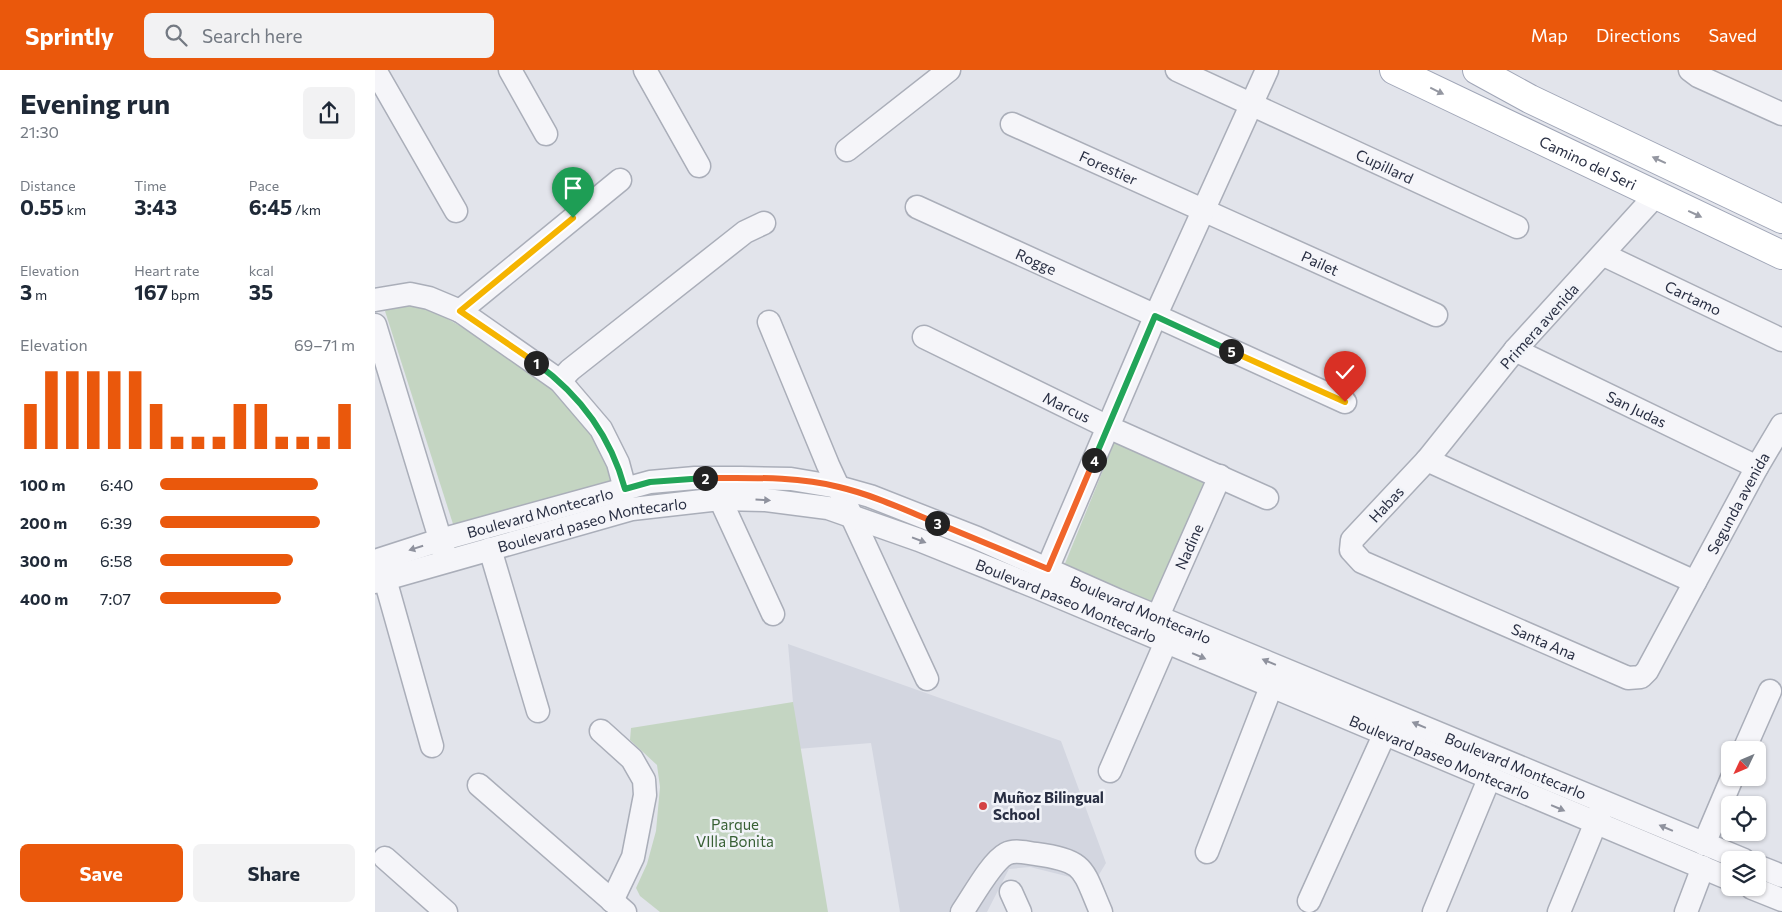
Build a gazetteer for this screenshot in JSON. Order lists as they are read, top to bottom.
{
  "streets": {
    "main road": ["Camino del Seri"],
    "street": [
      "Cupillard",
      "Forestier",
      "Rogge",
      "Pailet",
      "Cartamo",
      "Primera avenida",
      "Marcus",
      "San Judas",
      "Segunda avenida",
      "Habas",
      "Boulevard Montecarlo",
      "Boulevard paseo Montecarlo",
      "Nadine",
      "Santa Ana"
    ]
  },
  "crossings": [
    ["Camino del Seri", "Primera avenida"],
    ["Forestier", "Pailet"],
    ["Cartamo", "Primera avenida"],
    ["Primera avenida", "San Judas"],
    ["Primera avenida", "Habas"],
    ["Marcus", "Nadine"],
    ["San Judas", "Segunda avenida"],
    ["Segunda avenida", "Santa Ana"],
    ["Habas", "Santa Ana"],
    ["Boulevard Montecarlo", "Boulevard paseo Montecarlo"],
    ["Boulevard Montecarlo", "Nadine"]
  ],
  "one_way": ["Boulevard Montecarlo", "Boulevard paseo Montecarlo"],
  "parks": ["Parque VIlla Bonita"],
  "places": ["Muñoz Bilingual School"],
  "north": "bottom left",
  "page": {
    "header": "Sprintly",
    "search": "Search here",
    "nav": ["Map", "Directions", "Saved"],
    "heading": ["Evening run", "21:30"],
    "stats": [
      ["Distance", "0.55 km"],
      ["Time", "3:43"],
      ["Pace", "6:45 /km"],
      ["Elevation", "3 m"],
      ["Heart rate", "167 bpm"],
      ["kcal", "35"]
    ],
    "chart": ["Elevation", "69–71 m"],
    "pins": [
      "5",
      "1",
      "4",
      "2",
      "3"
    ],
    "list": [
      {
        "name": "100 m",
        "note": "6:40"
      },
      {
        "name": "200 m",
        "note": "6:39"
      },
      {
        "name": "300 m",
        "note": "6:58"
      },
      {
        "name": "400 m",
        "note": "7:07"
      }
    ],
    "buttons": ["Save", "Share"]
  }
}
